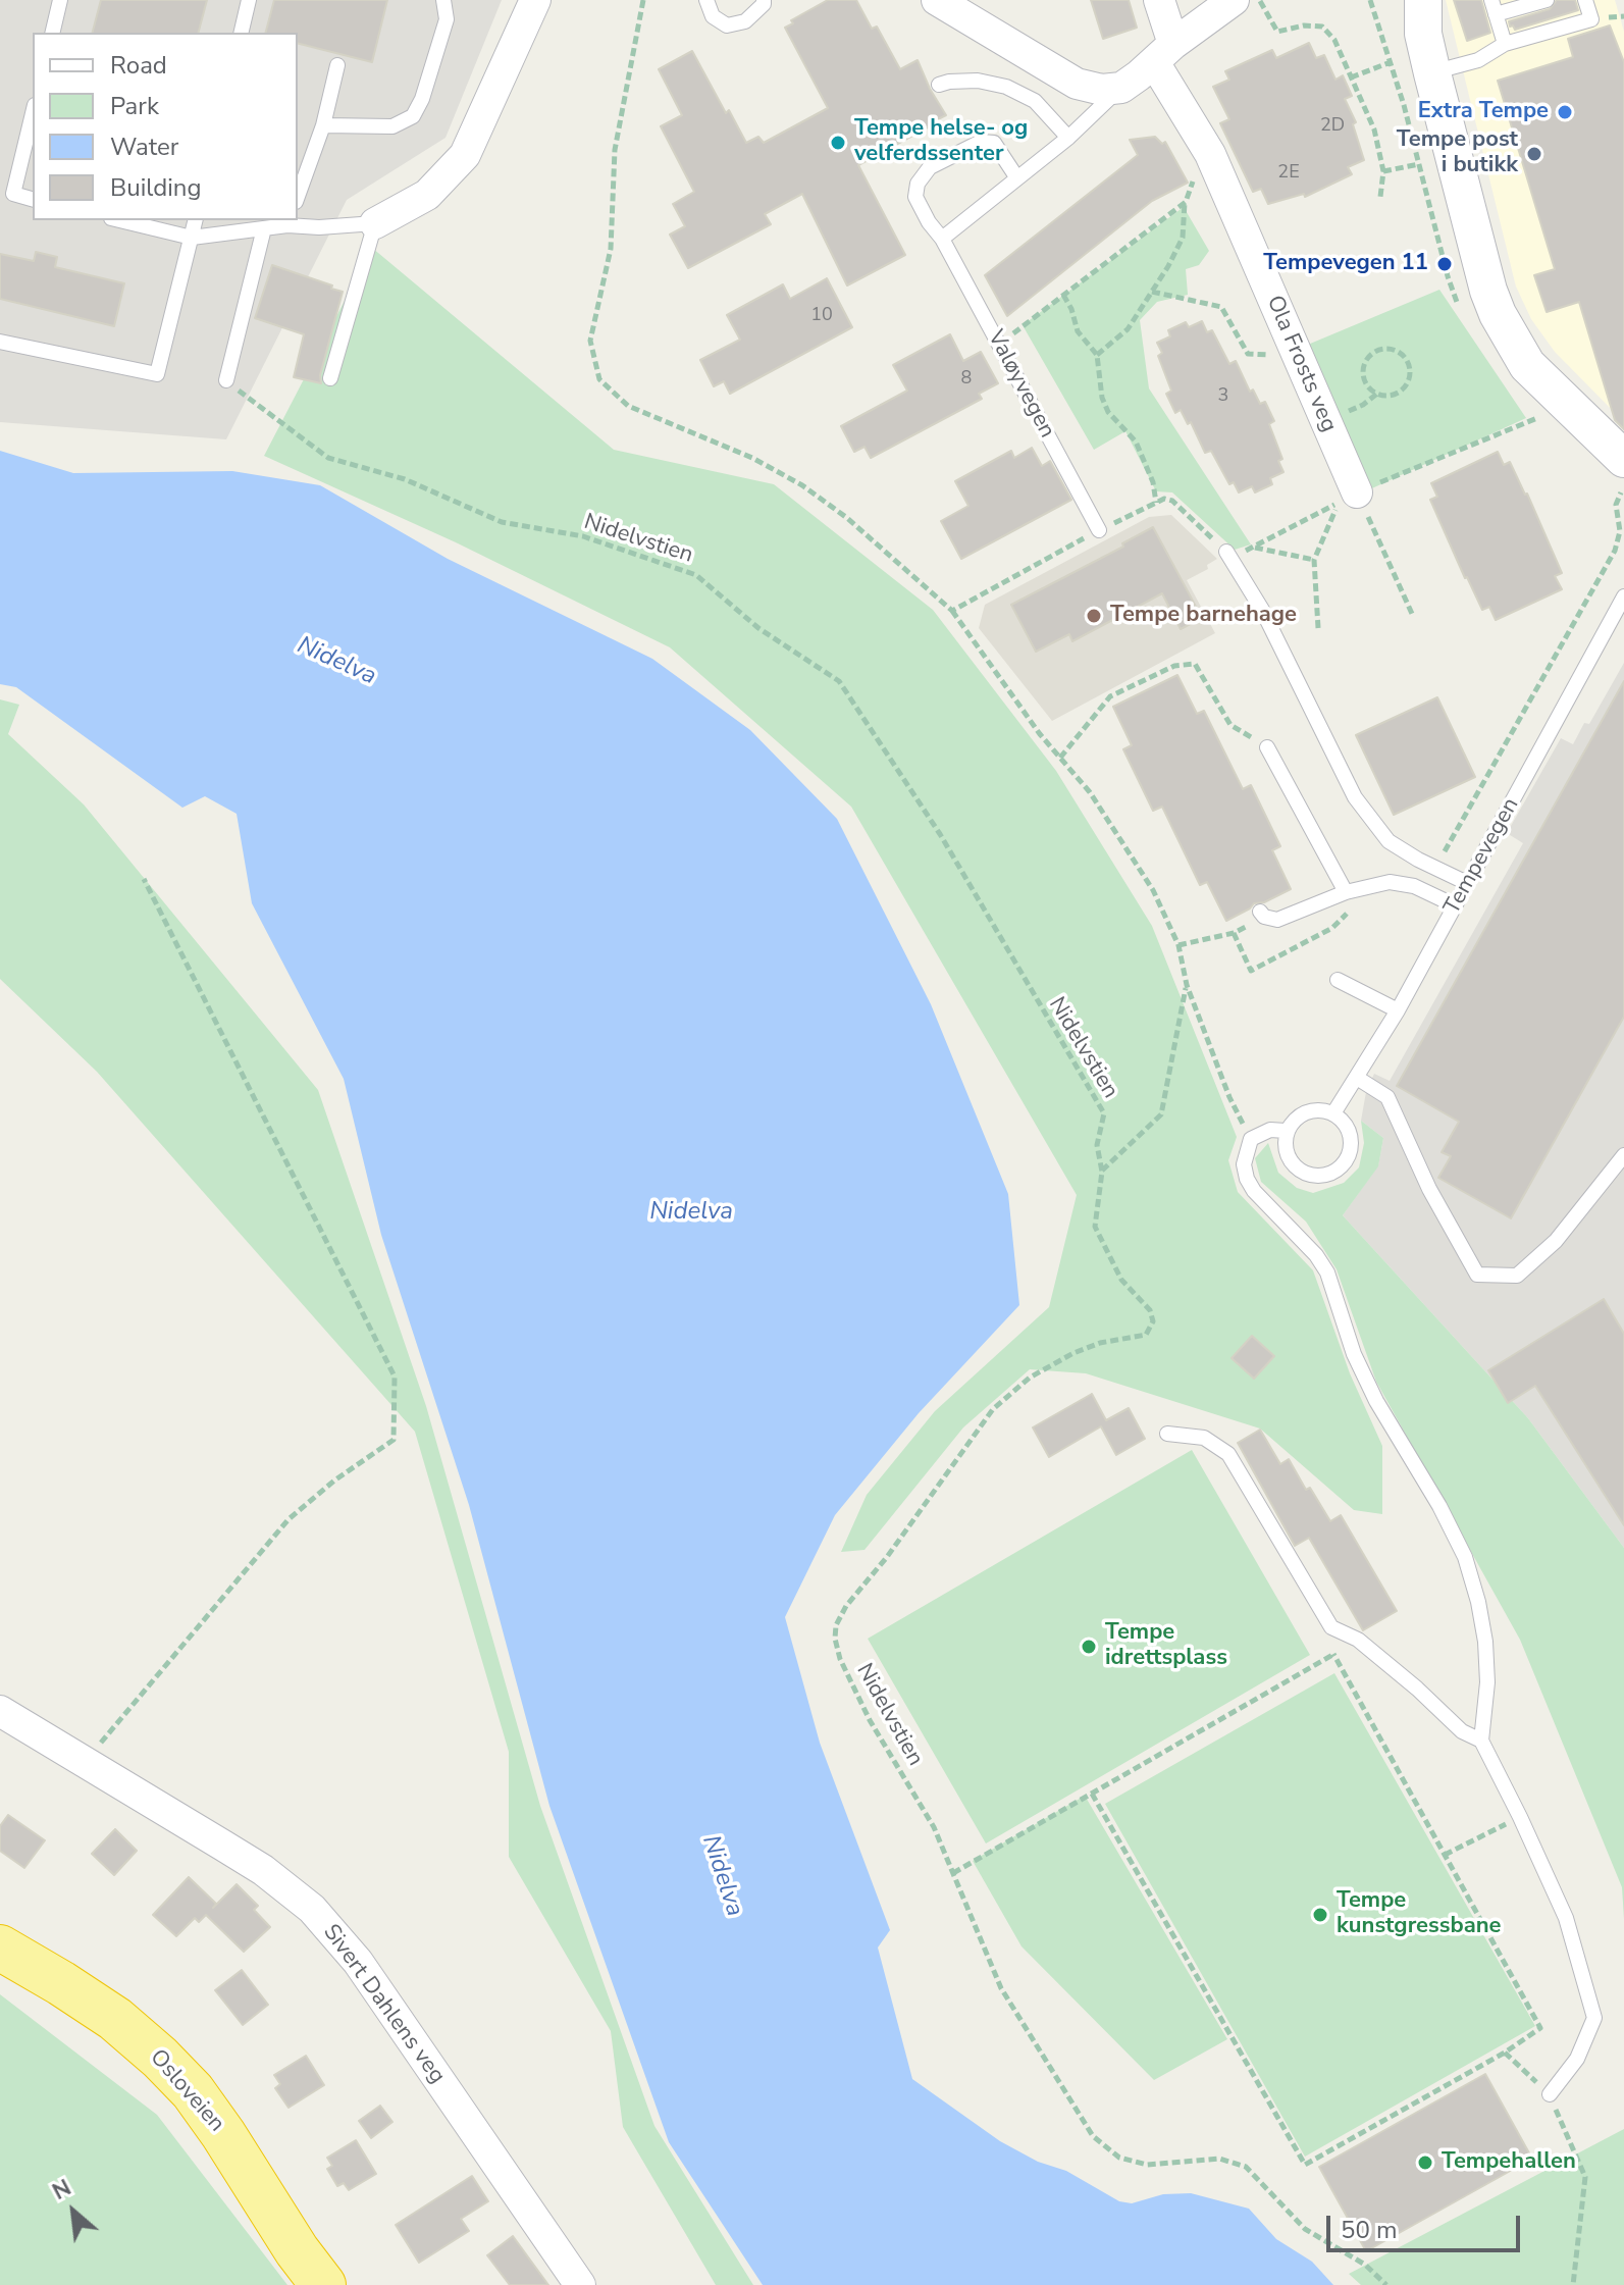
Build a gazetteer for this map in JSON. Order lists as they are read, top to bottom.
{
  "streets": {
    "highway": ["Osloveien"],
    "street": ["Ola Frosts veg", "Sivert Dahlens veg"],
    "lane": ["Valøyvegen", "Tempevegen"],
    "path": ["Nidelvstien"]
  },
  "water": ["Nidelva"],
  "places": [
    "Extra Tempe",
    "Tempe helse- og velferdssenter",
    "Tempe post i butikk",
    "Tempevegen 11",
    "Tempe barnehage",
    "Tempe idrettsplass",
    "Tempe kunstgressbane",
    "Tempehallen"
  ],
  "house_numbers": [
    "2D",
    "2E",
    "10",
    "8",
    "3"
  ],
  "legend": [
    "Road",
    "Park",
    "Water",
    "Building"
  ],
  "scale_bar": "50 m",
  "north": "top left"
}
